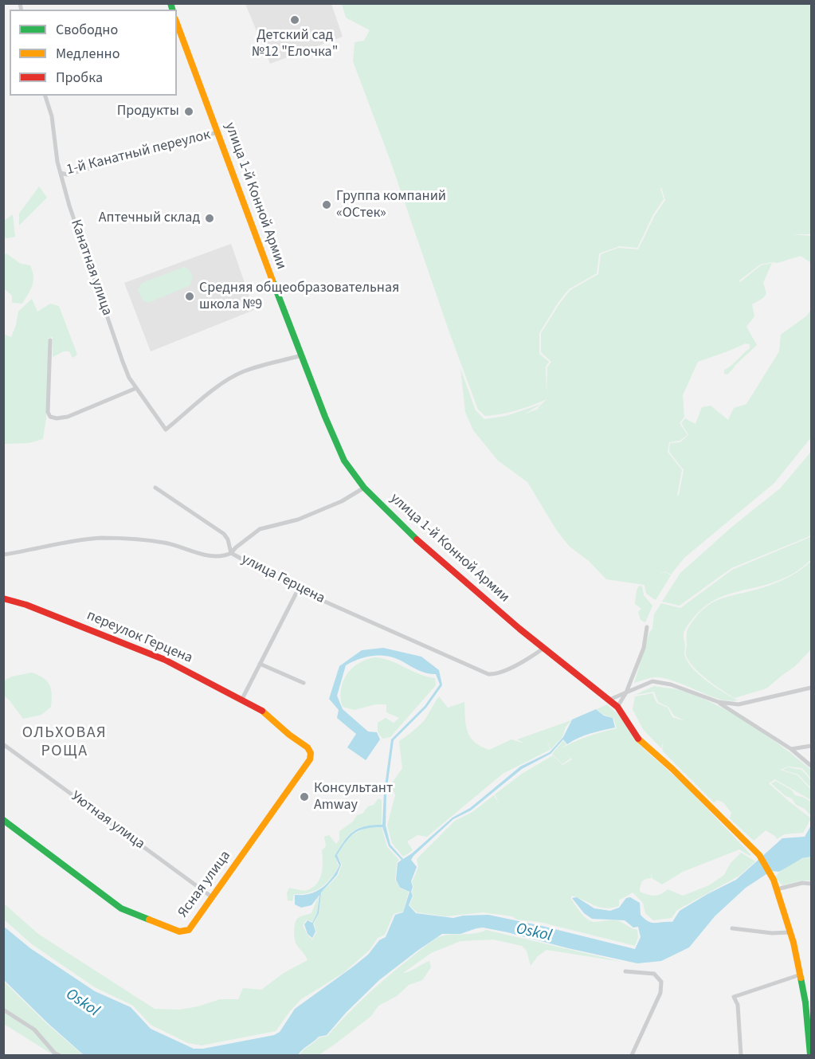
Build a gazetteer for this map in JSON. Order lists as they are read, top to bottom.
{
  "streets": {
    "main road": ["улица 1-й Конной Армии", "переулок Герцена", "Ясная улица"],
    "street": [
      "1-й Канатный переулок",
      "Канатная улица",
      "улица Герцена",
      "Уютная улица"
    ]
  },
  "crossings": [
    ["1-й Канатный переулок", "улица 1-й Конной Армии"],
    ["1-й Канатный переулок", "Канатная улица"],
    ["улица 1-й Конной Армии", "Канатная улица"],
    ["улица 1-й Конной Армии", "улица Герцена"],
    ["переулок Герцена", "Ясная улица"],
    ["Уютная улица", "Ясная улица"]
  ],
  "districts": ["ОЛЬХОВАЯ РОЩА"],
  "water": ["Oskol"],
  "places": [
    "Детский сад №12 \"Елочка\"",
    "Продукты",
    "Группа компаний «ОСтек»",
    "Аптечный склад",
    "Средняя общеобразовательная школа №9",
    "Консультант Amway"
  ],
  "legend": ["Свободно", "Медленно", "Пробка"]
}
